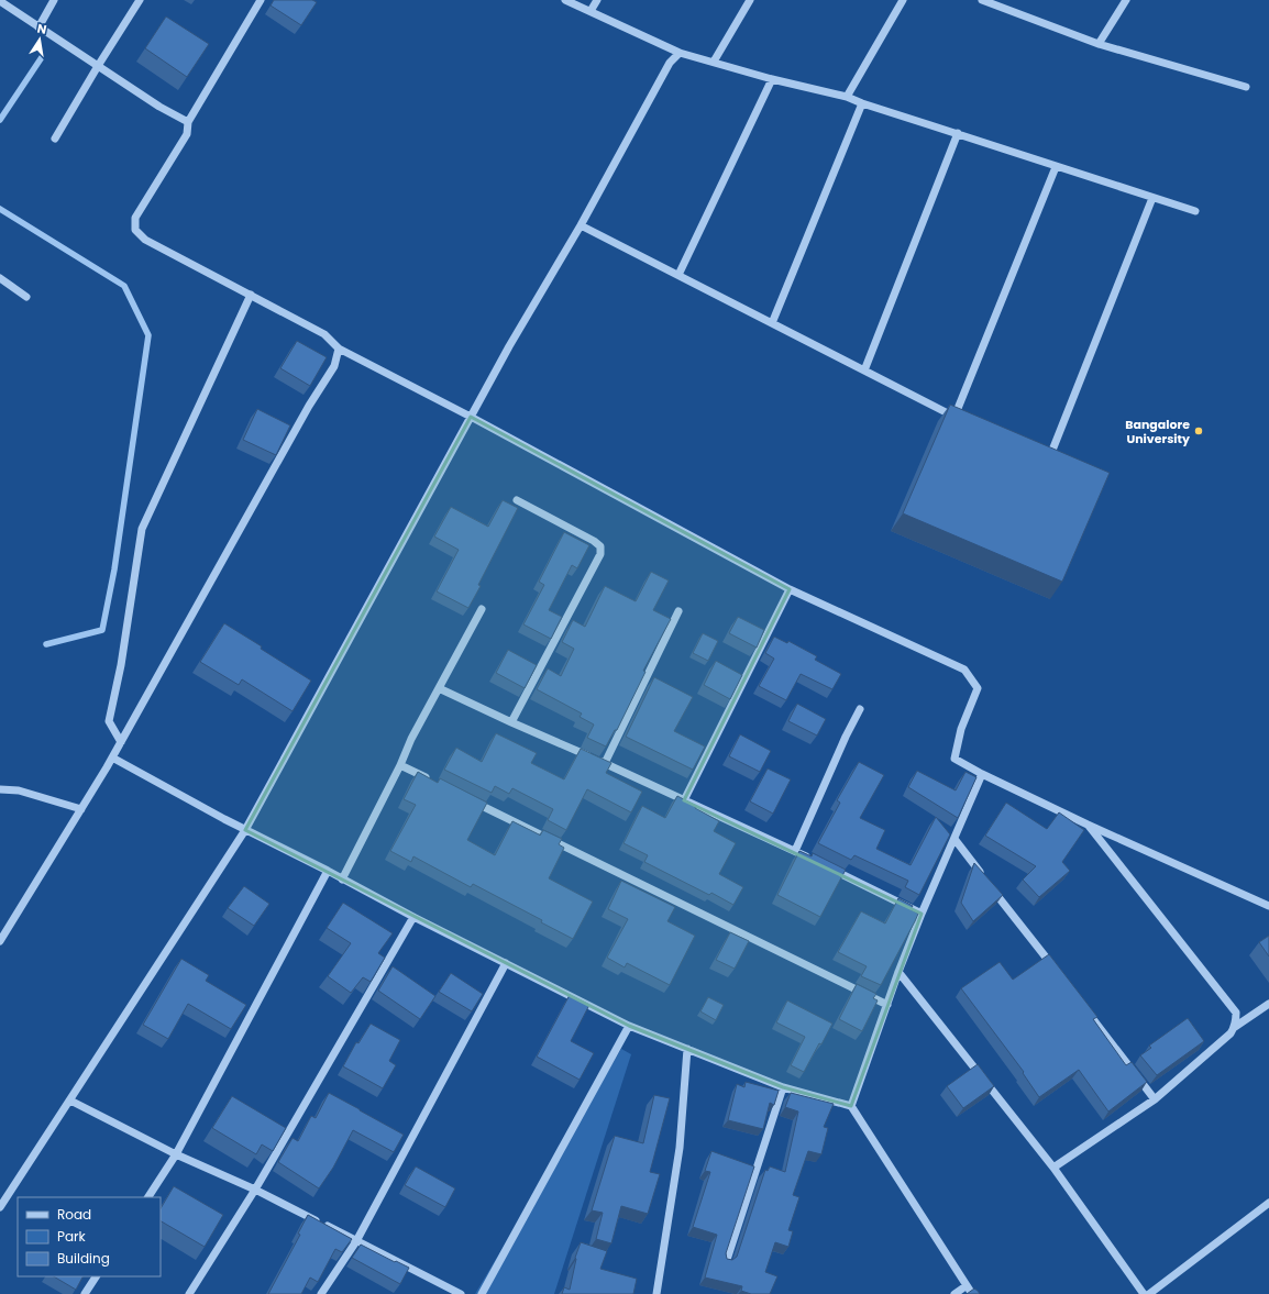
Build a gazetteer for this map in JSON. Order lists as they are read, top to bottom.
{
  "places": ["Bangalore University"],
  "legend": ["Road", "Park", "Building"],
  "north": "top"
}
